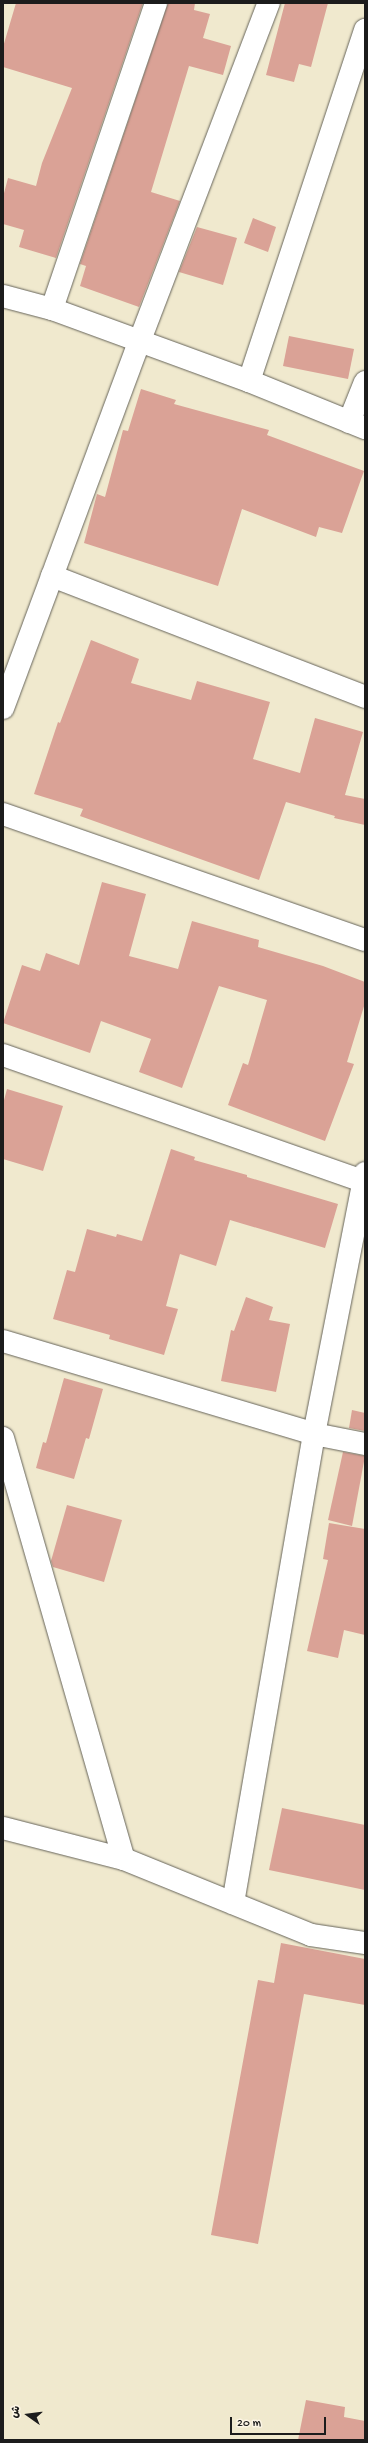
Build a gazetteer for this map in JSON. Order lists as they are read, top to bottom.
{
  "scale_bar": "20 m",
  "north": "left"
}
